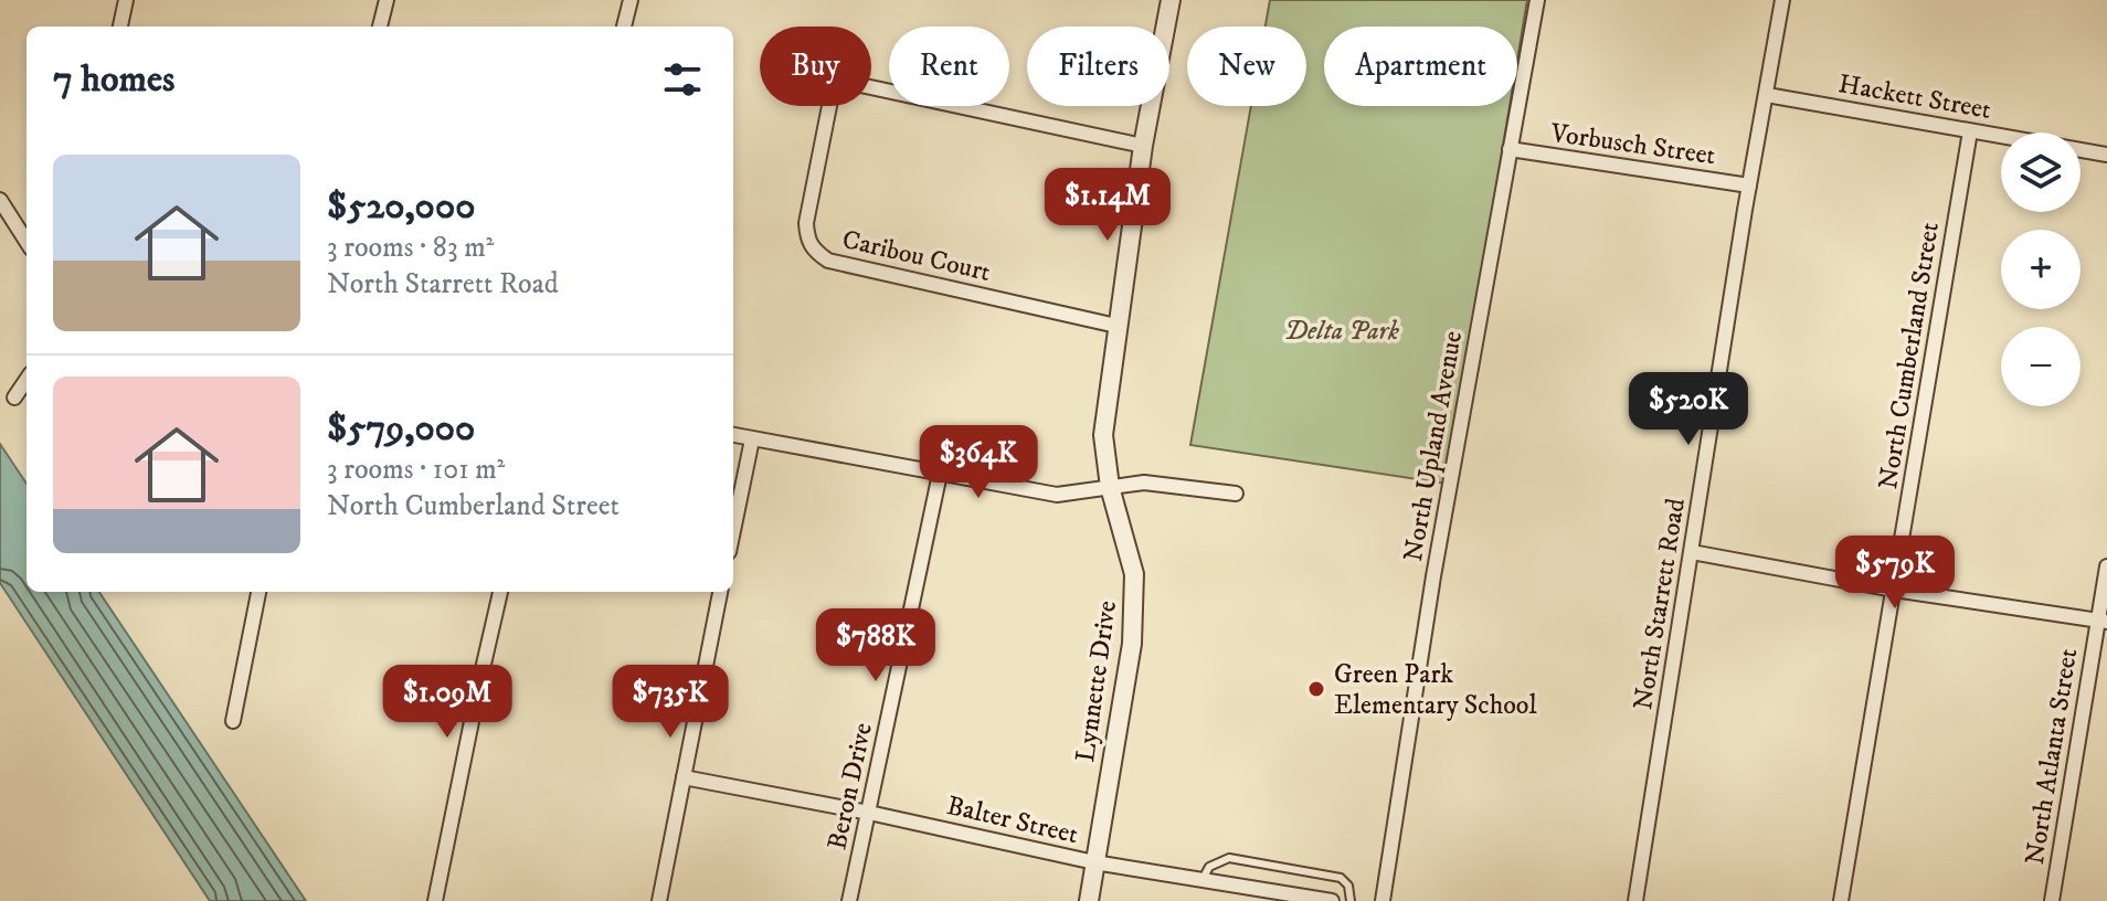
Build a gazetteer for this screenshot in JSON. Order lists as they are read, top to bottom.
{
  "streets": {
    "street": [
      "Hackett Street",
      "Vorbusch Street",
      "Caribou Court",
      "North Cumberland Street",
      "North Upland Avenue",
      "North Starrett Road",
      "Lynnette Drive",
      "North Atlanta Street",
      "Beron Drive",
      "Balter Street"
    ]
  },
  "crossings": [
    ["Hackett Street", "North Cumberland Street"],
    ["Hackett Street", "North Starrett Road"],
    ["Vorbusch Street", "North Upland Avenue"],
    ["Vorbusch Street", "North Starrett Road"],
    ["Caribou Court", "Lynnette Drive"],
    ["Lynnette Drive", "Balter Street"],
    ["Beron Drive", "Balter Street"]
  ],
  "parks": ["Delta Park"],
  "places": ["Green Park Elementary School"],
  "page": {
    "chip": [
      "Buy",
      "Rent",
      "Filters",
      "New",
      "Apartment"
    ],
    "heading": "7 homes",
    "map_buttons": ["+", "−"],
    "list": [
      {
        "name": "$520,000",
        "note": "3 rooms · 83 m² · North Starrett Road"
      },
      {
        "name": "$579,000",
        "note": "3 rooms · 101 m² · North Cumberland Street"
      }
    ],
    "price": [
      "$1.14M",
      "$520K",
      "$364K",
      "$579K",
      "$788K",
      "$1.09M",
      "$735K"
    ]
  }
}
